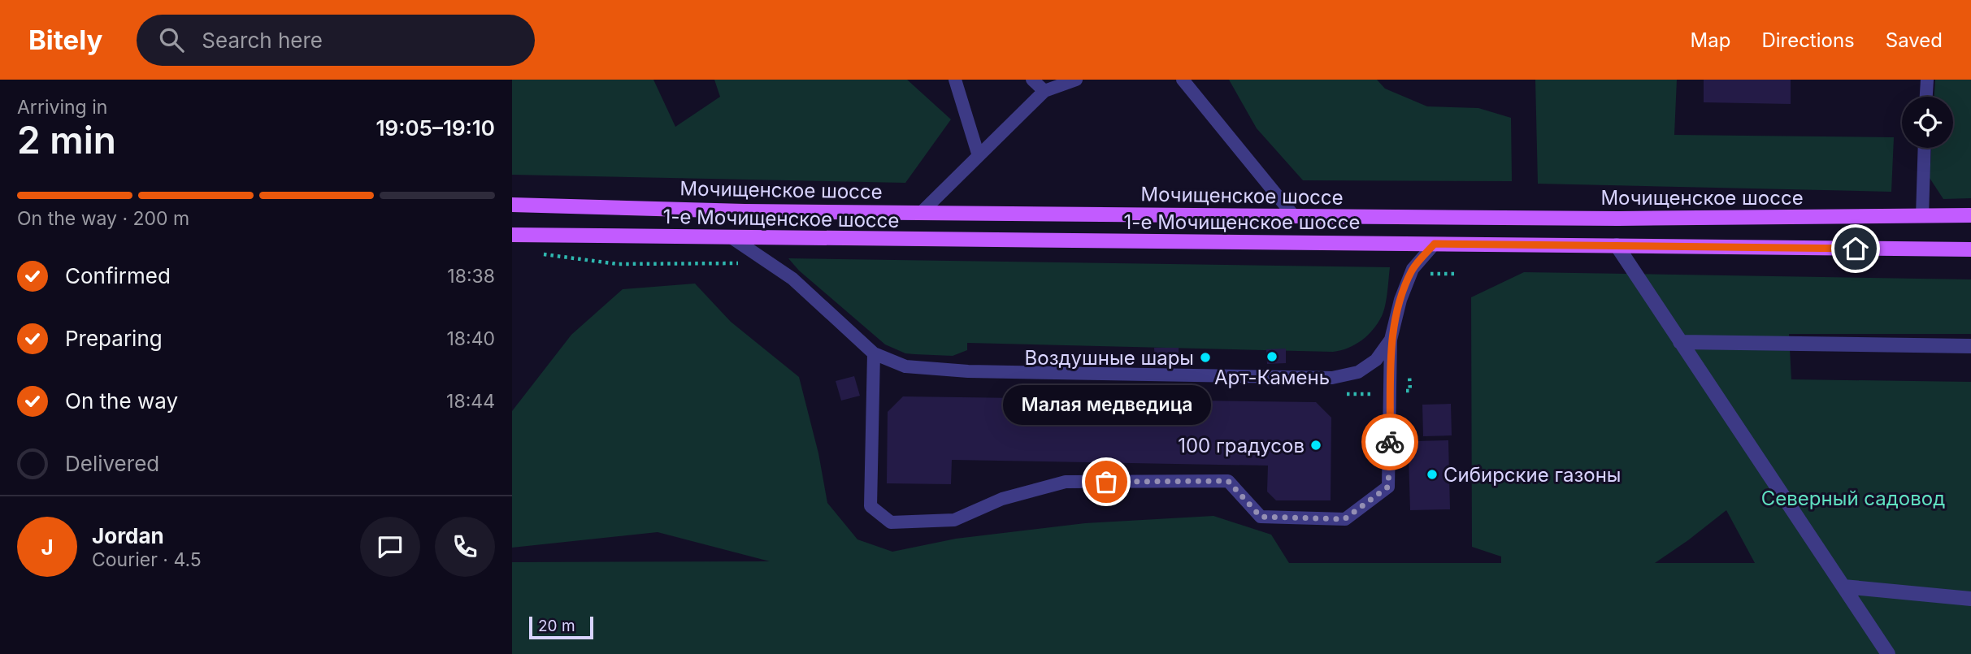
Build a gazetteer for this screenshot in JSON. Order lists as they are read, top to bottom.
{
  "streets": {
    "main road": ["Мочищенское шоссе", "1-е Мочищенское шоссе"]
  },
  "parks": ["Северный садовод"],
  "places": [
    "Арт-Камень",
    "Воздушные шары",
    "100 градусов",
    "Сибирские газоны",
    "Малая медведица"
  ],
  "scale_bar": "20 m",
  "page": {
    "header": "Bitely",
    "search": "Search here",
    "nav": ["Map", "Directions", "Saved"],
    "heading": ["2 min", "Arriving in", "19:05–19:10"],
    "panel": ["Jordan", "Courier · 4.5"],
    "bar": "On the way · 200 m",
    "list": [
      ["Confirmed", "18:38"],
      ["Preparing", "18:40"],
      ["On the way", "18:44"],
      "Delivered"
    ],
    "bubble": "Малая медведица",
    "round": "J",
    "scale": "20 m"
  }
}
